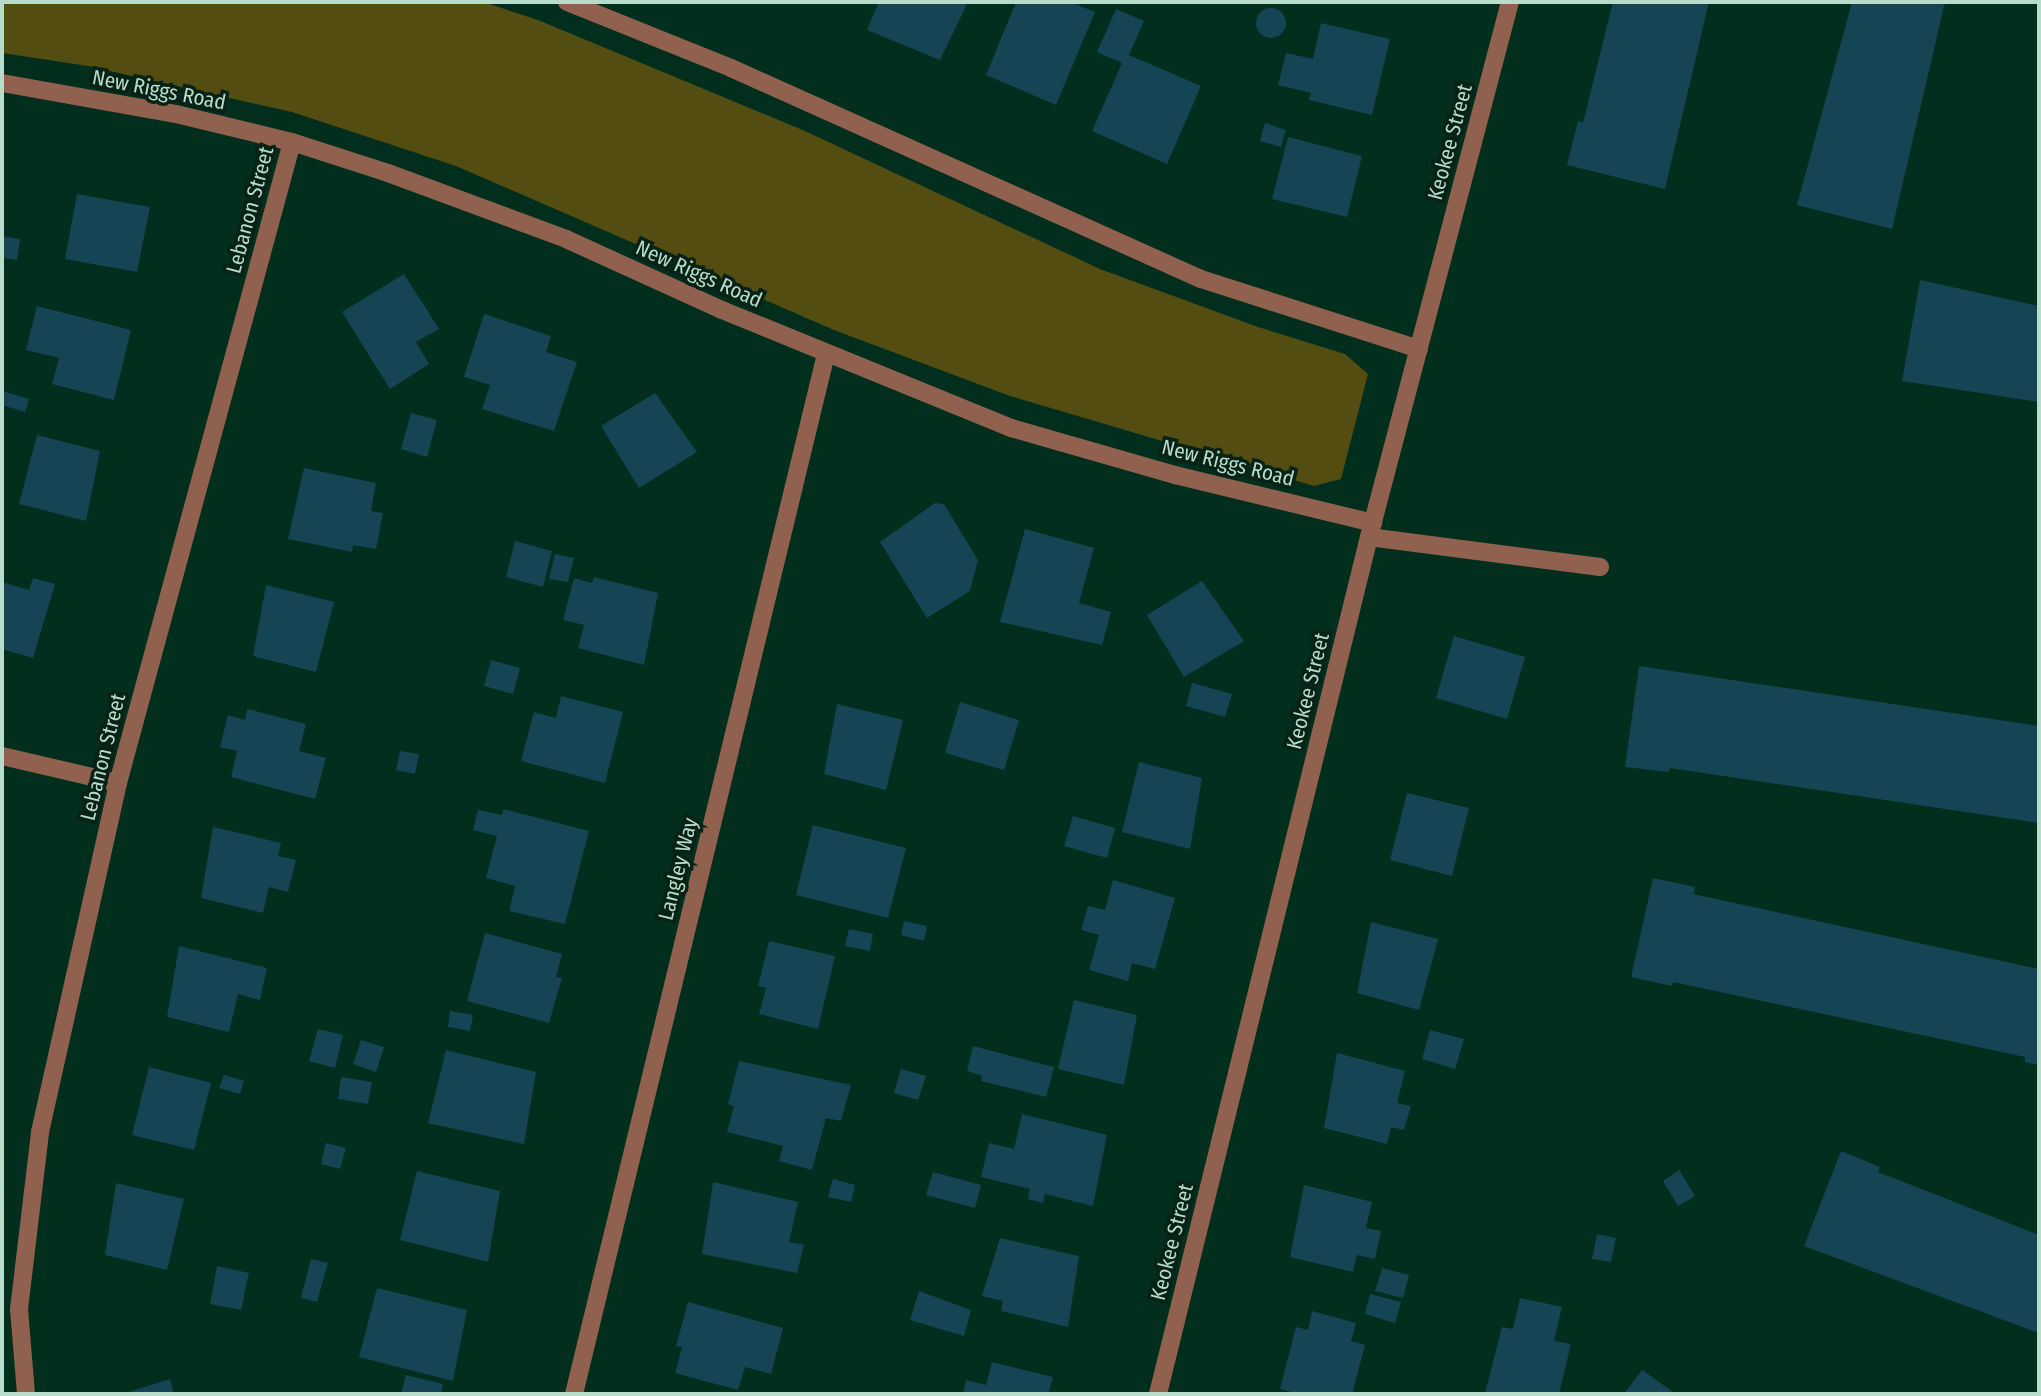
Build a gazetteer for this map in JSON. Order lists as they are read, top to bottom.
{
  "streets": {
    "street": [
      "New Riggs Road",
      "Keokee Street",
      "Lebanon Street",
      "Langley Way"
    ]
  },
  "crossings": [
    ["New Riggs Road", "Keokee Street"],
    ["New Riggs Road", "Lebanon Street"],
    ["New Riggs Road", "Langley Way"]
  ]
}
